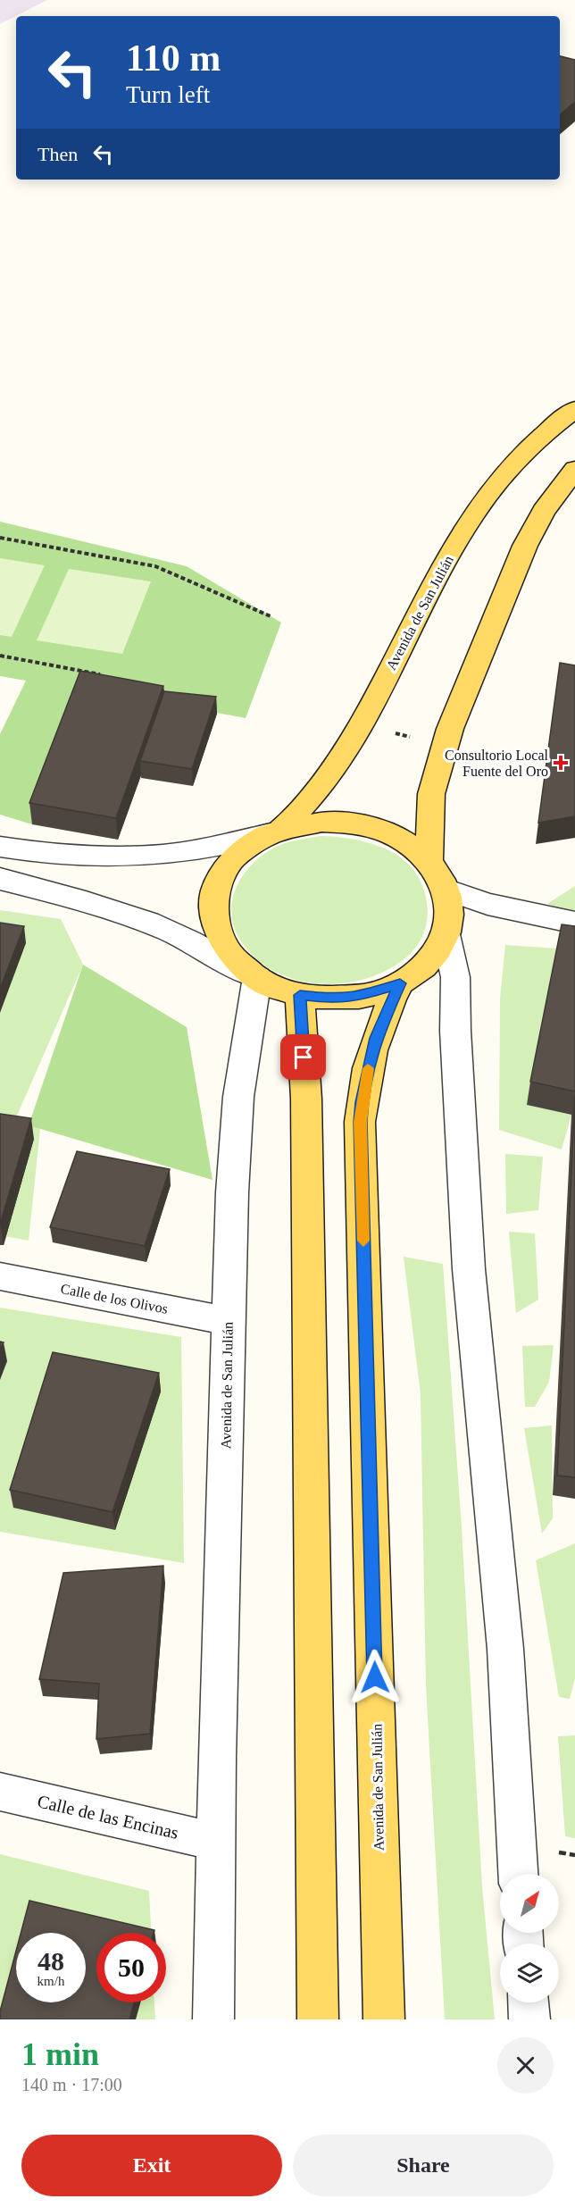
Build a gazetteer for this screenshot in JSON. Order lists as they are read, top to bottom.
{
  "streets": {
    "main road": ["Avenida de San Julián"],
    "street": ["Calle de los Olivos", "Calle de las Encinas"]
  },
  "crossings": [
    ["Avenida de San Julián", "Calle de los Olivos"],
    ["Avenida de San Julián", "Calle de las Encinas"]
  ],
  "places": {
    "health": ["Consultorio Local Fuente del Oro"]
  },
  "north": "top right",
  "page": {
    "turn": ["110 m", "Turn left"],
    "then": "Then",
    "speed": "48 km/h",
    "limit": "50",
    "heading": ["1 min", "140 m · 17:00"],
    "buttons": ["Exit", "Share"]
  }
}
